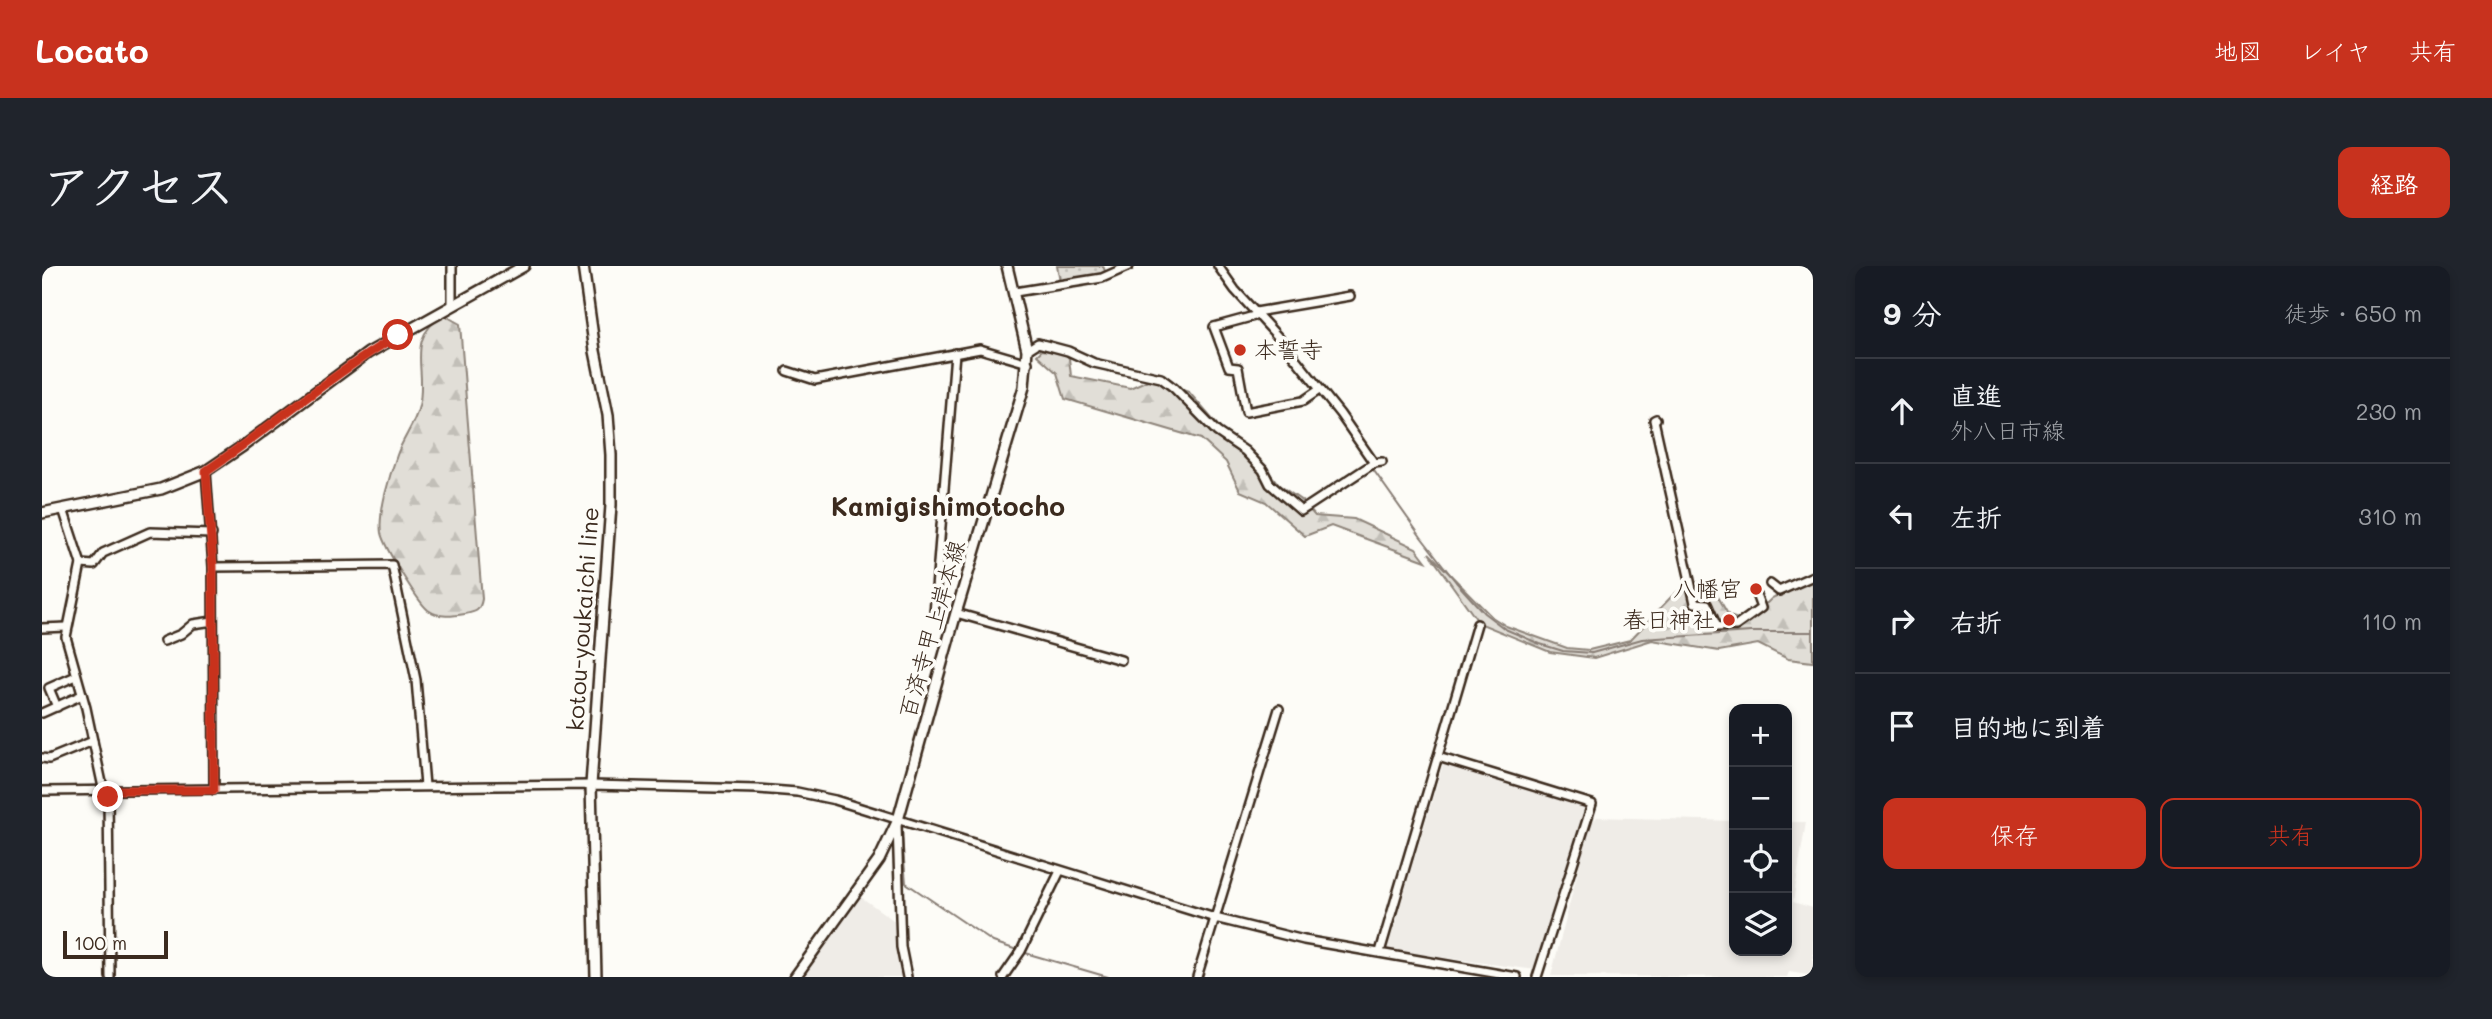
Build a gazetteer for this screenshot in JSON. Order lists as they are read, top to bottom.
{
  "streets": {
    "main road": ["kotou-youkaichi line", "百済寺甲上岸本線"]
  },
  "districts": ["Kamigishimotocho"],
  "places": ["本誓寺", "八幡宮", "春日神社"],
  "scale_bar": "100 m",
  "page": {
    "header": "Locato",
    "nav": ["地図", "レイヤ", "共有"],
    "title": "アクセス",
    "buttons": [
      "経路",
      ["保存", "共有"]
    ],
    "heading": ["9 分", "徒歩 · 650 m"],
    "list": [
      ["直進", "外八日市線", "230 m"],
      ["左折", "310 m"],
      ["右折", "110 m"],
      "目的地に到着"
    ],
    "map_buttons": ["+", "−"],
    "scale": "100 m"
  }
}
